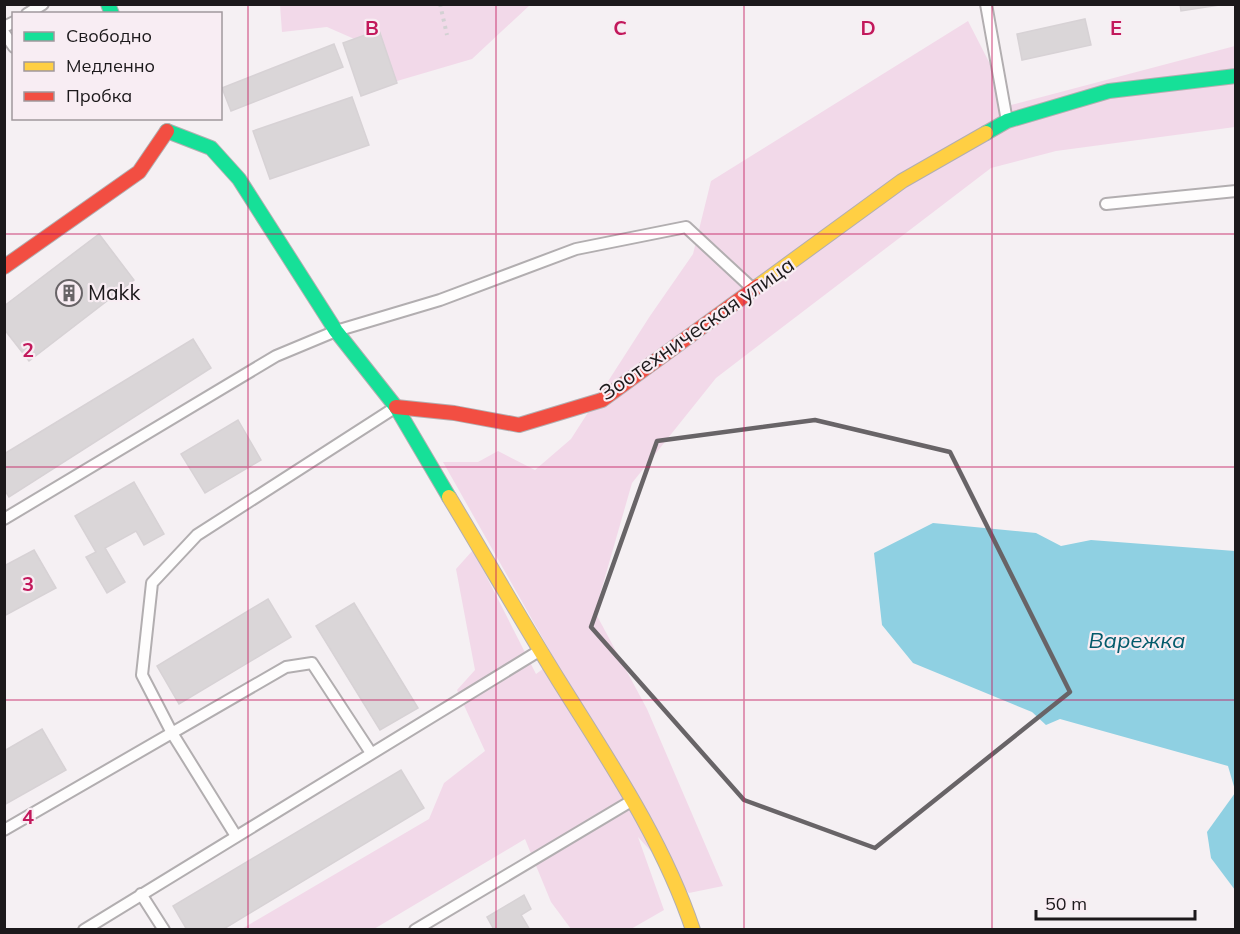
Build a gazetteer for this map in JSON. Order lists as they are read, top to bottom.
{
  "streets": {
    "street": ["Зоотехническая улица"]
  },
  "water": ["Варежка"],
  "places": {
    "building": ["Makk"]
  },
  "legend": ["Свободно", "Медленно", "Пробка"],
  "scale_bar": "50 m",
  "grid": {
    "columns": [
      "B",
      "C",
      "D",
      "E"
    ],
    "rows": ["2", "3", "4"]
  }
}
